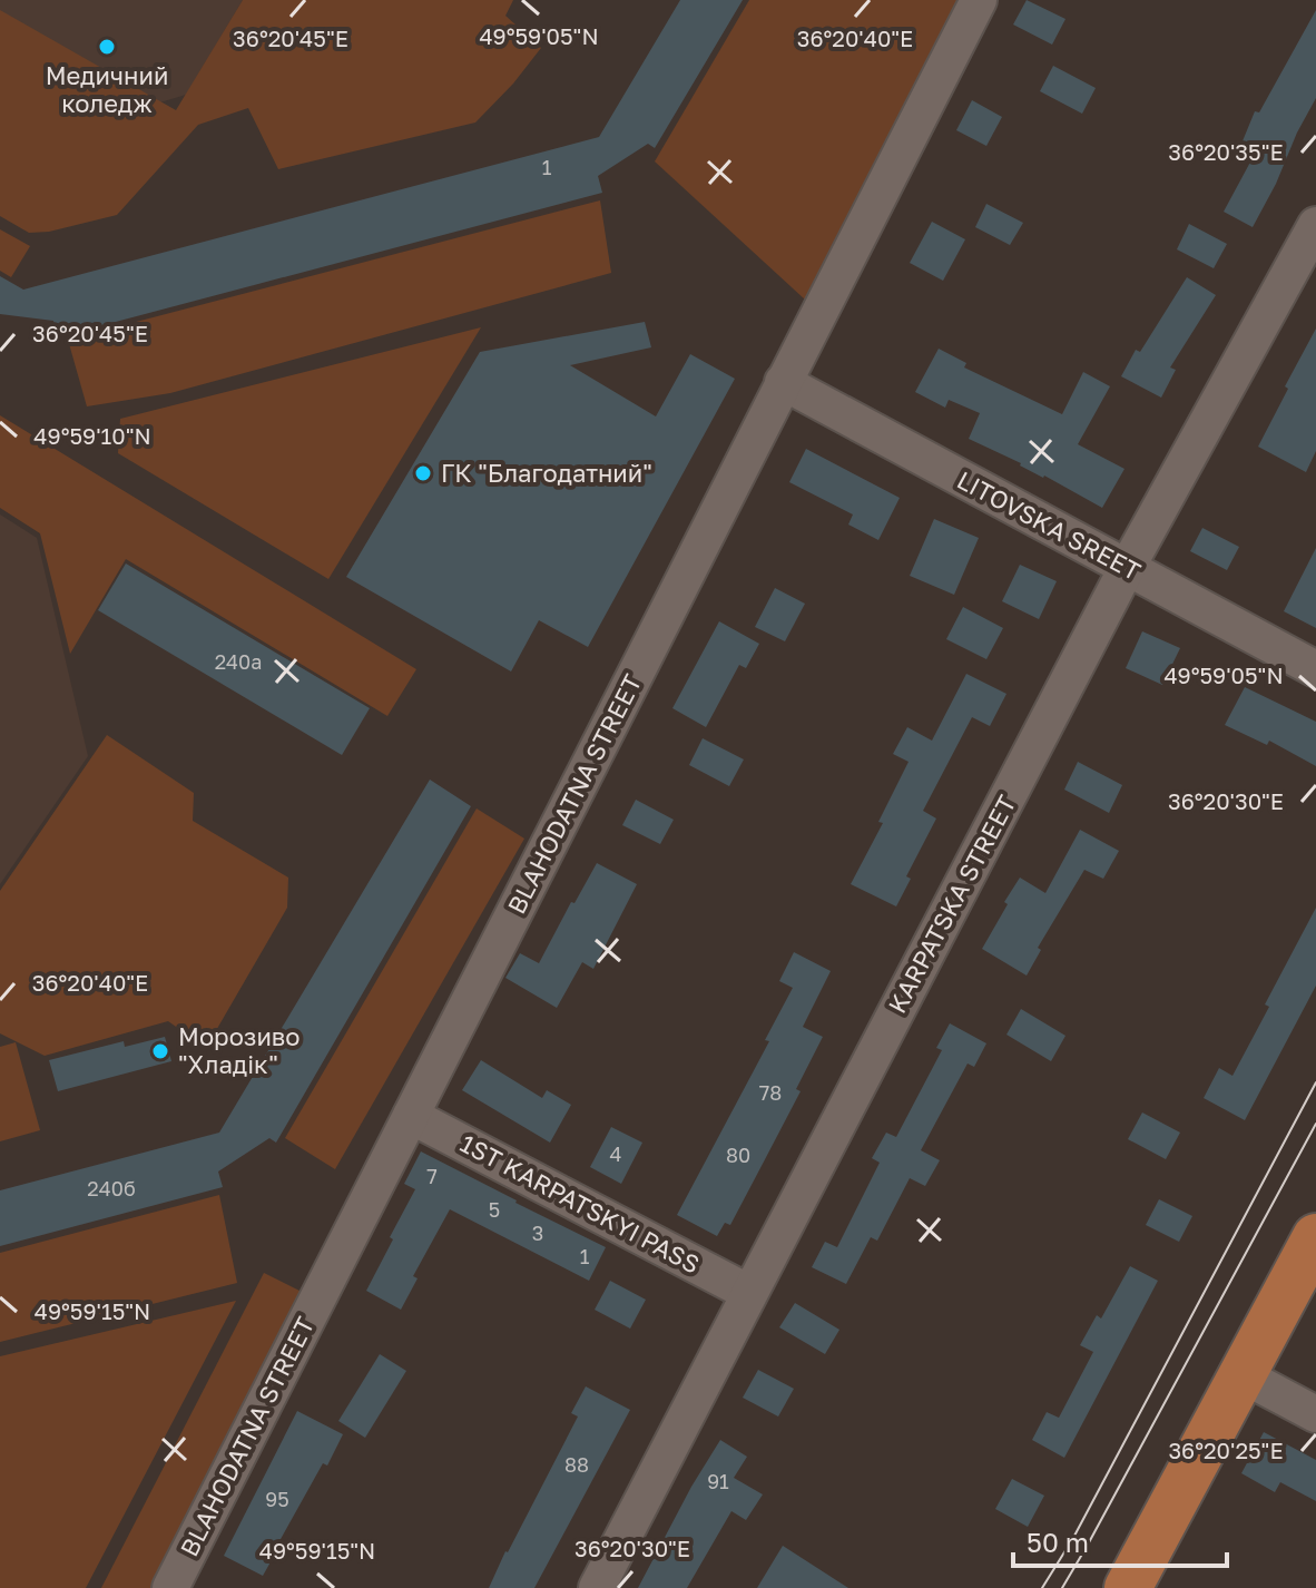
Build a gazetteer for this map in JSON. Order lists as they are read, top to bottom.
{
  "streets": {
    "street": [
      "LITOVSKA SREET",
      "BLAHODATNA STREET",
      "KARPATSKA STREET",
      "1ST KARPATSKYI PASS"
    ]
  },
  "crossings": [
    ["LITOVSKA SREET", "BLAHODATNA STREET"],
    ["LITOVSKA SREET", "KARPATSKA STREET"],
    ["BLAHODATNA STREET", "1ST KARPATSKYI PASS"],
    ["KARPATSKA STREET", "1ST KARPATSKYI PASS"]
  ],
  "places": ["Медичний коледж", "ГК \"Благодатний\"", "Морозиво \"Хладік\""],
  "house_numbers": [
    "1",
    "240а",
    "78",
    "4",
    "80",
    "7",
    "240б",
    "5",
    "3",
    "1",
    "88",
    "91",
    "95"
  ],
  "scale_bar": "50 m",
  "coordinates": [
    "49°59'05\"N",
    "36°20'45\"E",
    "36°20'40\"E",
    "36°20'35\"E",
    "49°59'10\"N",
    "36°20'30\"E",
    "49°59'15\"N",
    "36°20'25\"E"
  ]
}
